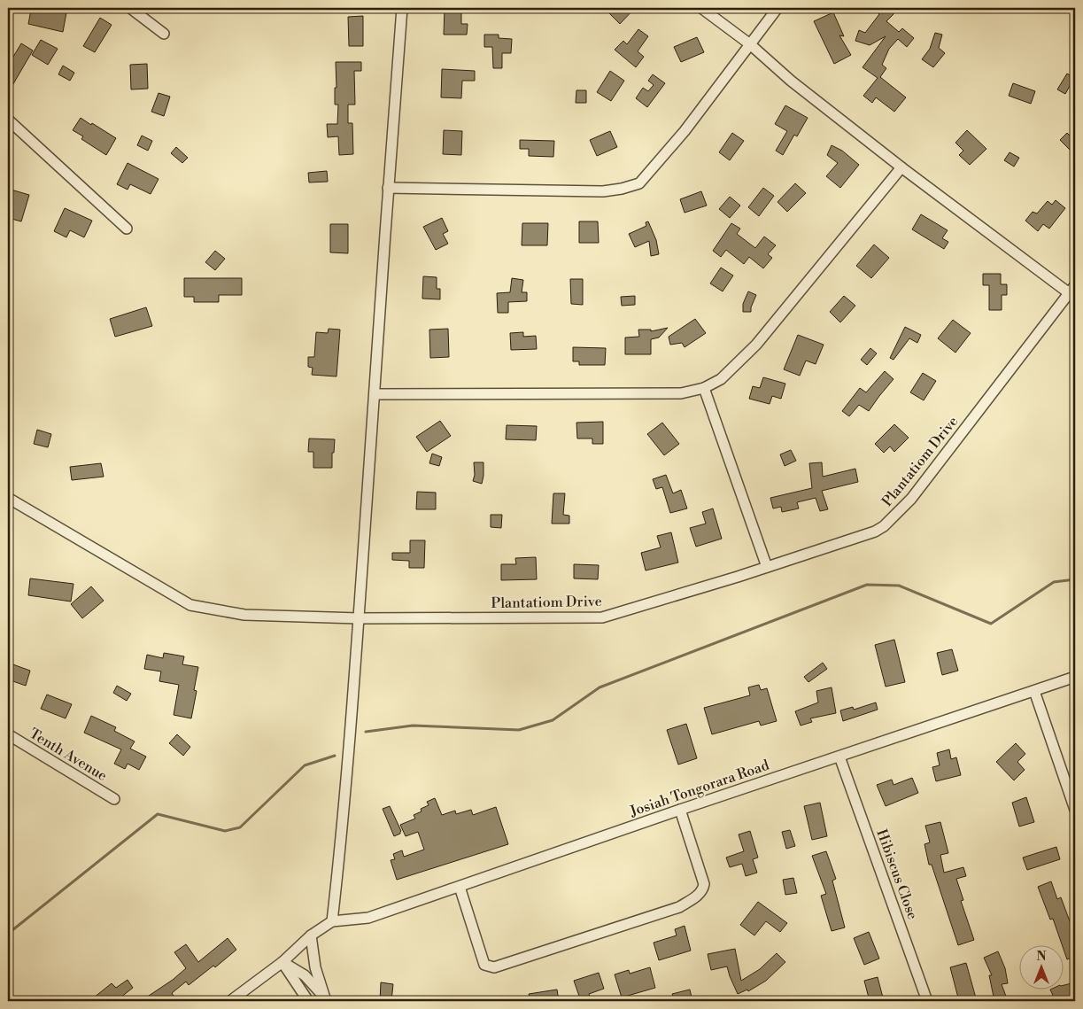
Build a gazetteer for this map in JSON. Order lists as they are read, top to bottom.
{
  "streets": {
    "street": [
      "Plantatiom Drive",
      "Tenth Avenue",
      "Josiah Tongorara Road",
      "Hibiscus Close"
    ]
  },
  "crossings": [
    ["Josiah Tongorara Road", "Hibiscus Close"]
  ],
  "north": "top"
}
